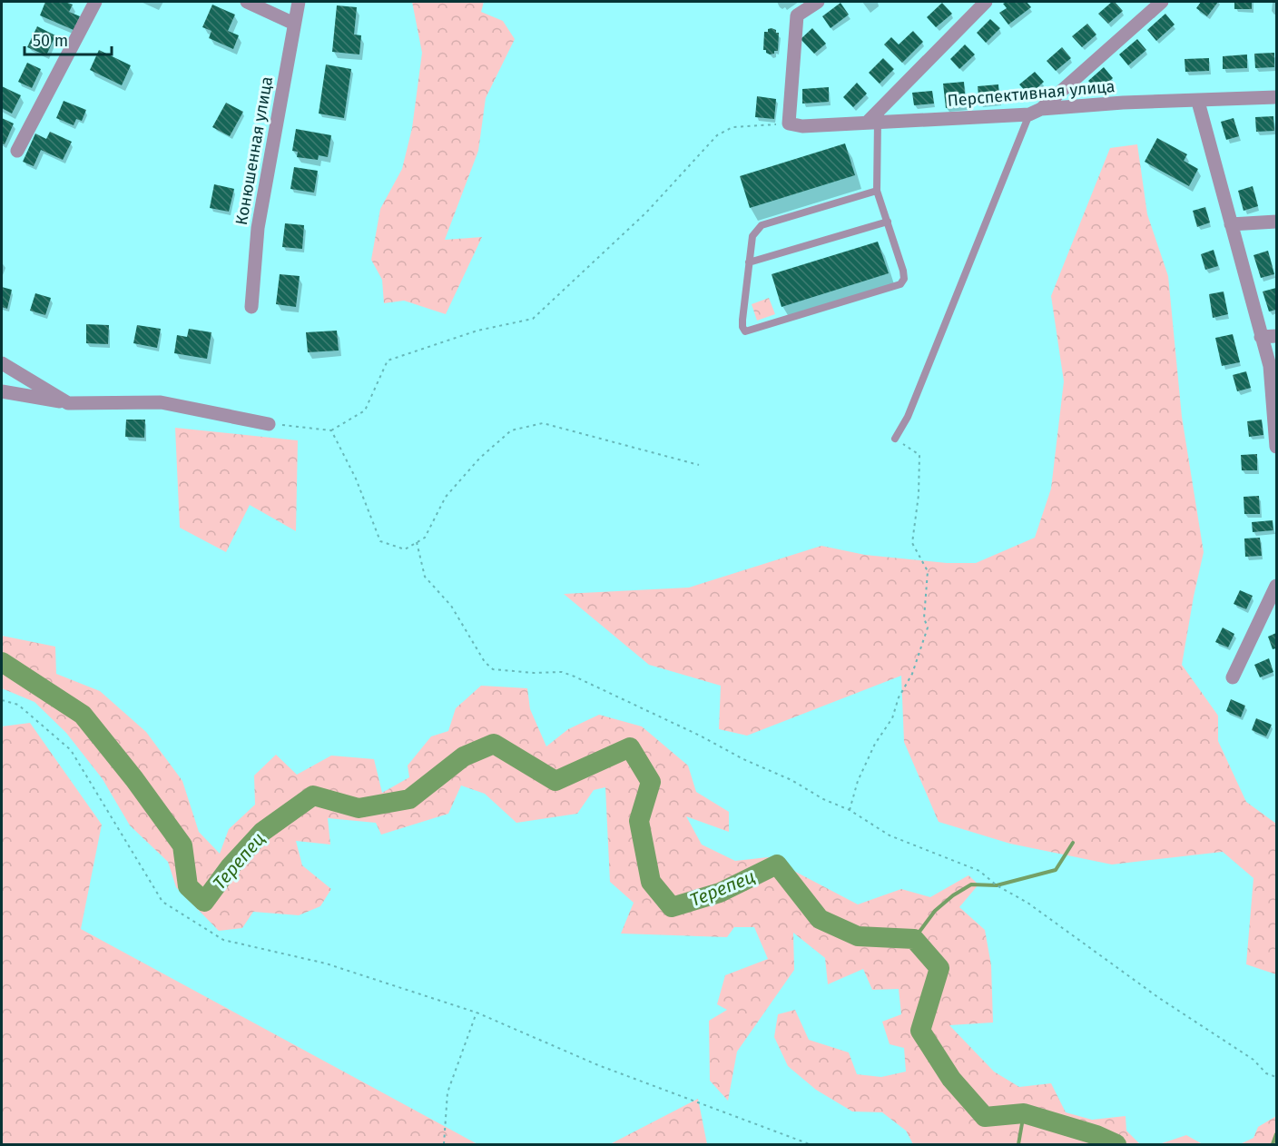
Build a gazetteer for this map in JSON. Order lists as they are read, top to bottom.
{
  "streets": {
    "street": ["Перспективная улица", "Конюшенная улица"]
  },
  "water": ["Терепец"],
  "scale_bar": "50 m"
}
